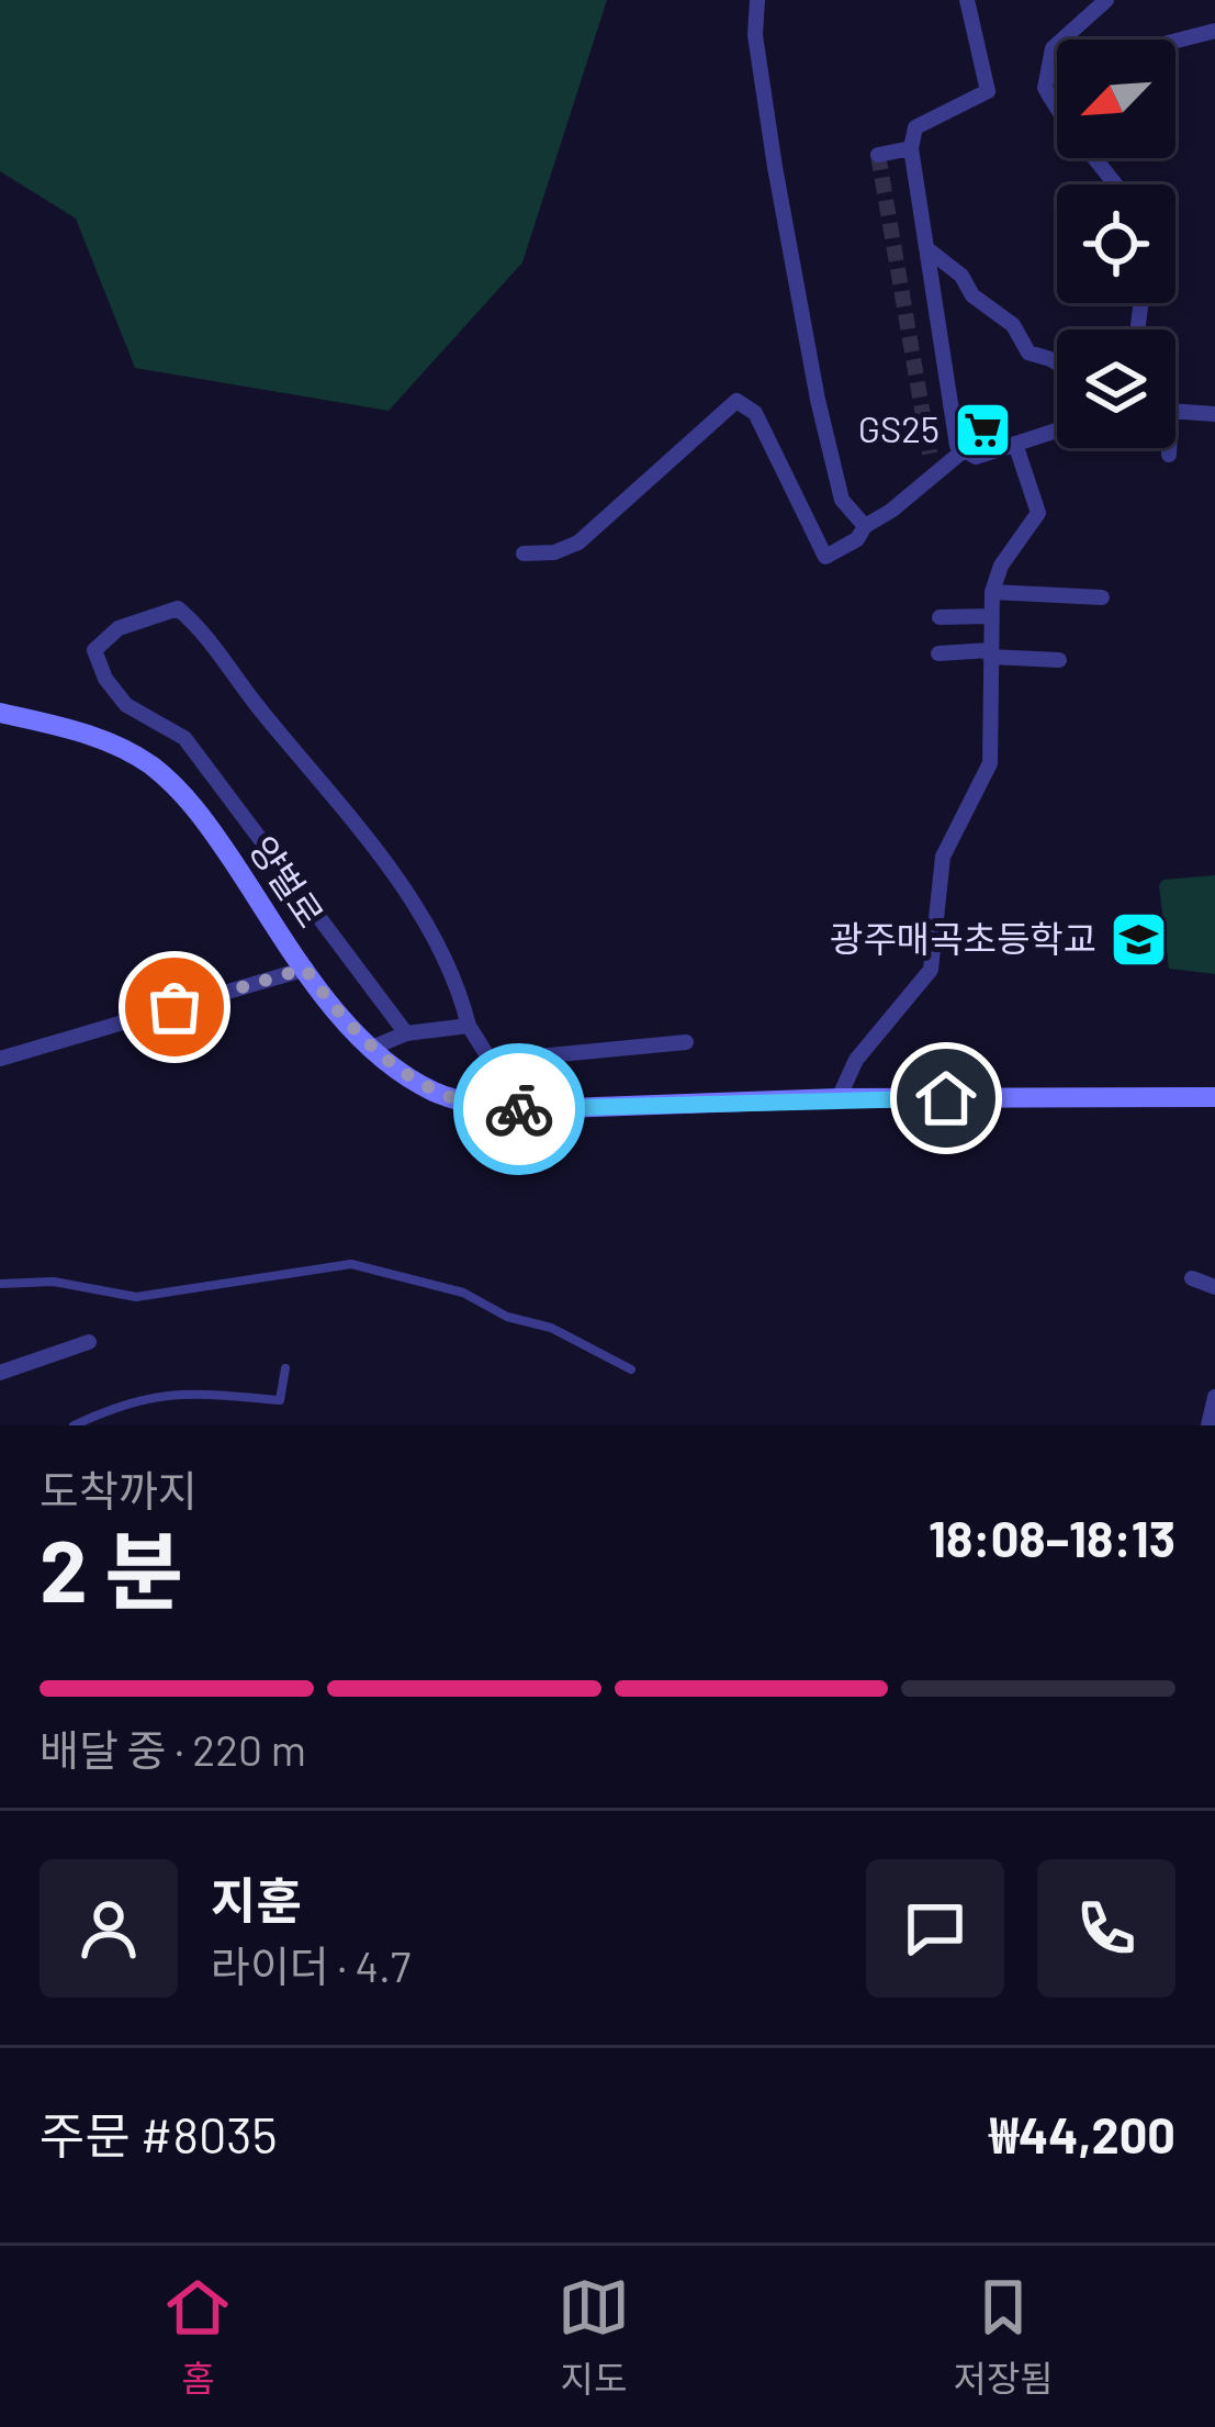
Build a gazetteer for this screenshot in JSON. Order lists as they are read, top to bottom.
{
  "streets": {
    "street": ["양벌로"]
  },
  "places": {
    "supermarket": ["GS25"],
    "school or university": ["광주매곡초등학교"]
  },
  "north": "bottom left",
  "page": {
    "heading": ["2 분", "도착까지", "18:08–18:13"],
    "panel": [
      "지훈",
      "라이더 · 4.7",
      "주문 #8035",
      "₩44,200"
    ],
    "bar": "배달 중 · 220 m",
    "tabs": ["홈", "지도", "저장됨"]
  }
}
